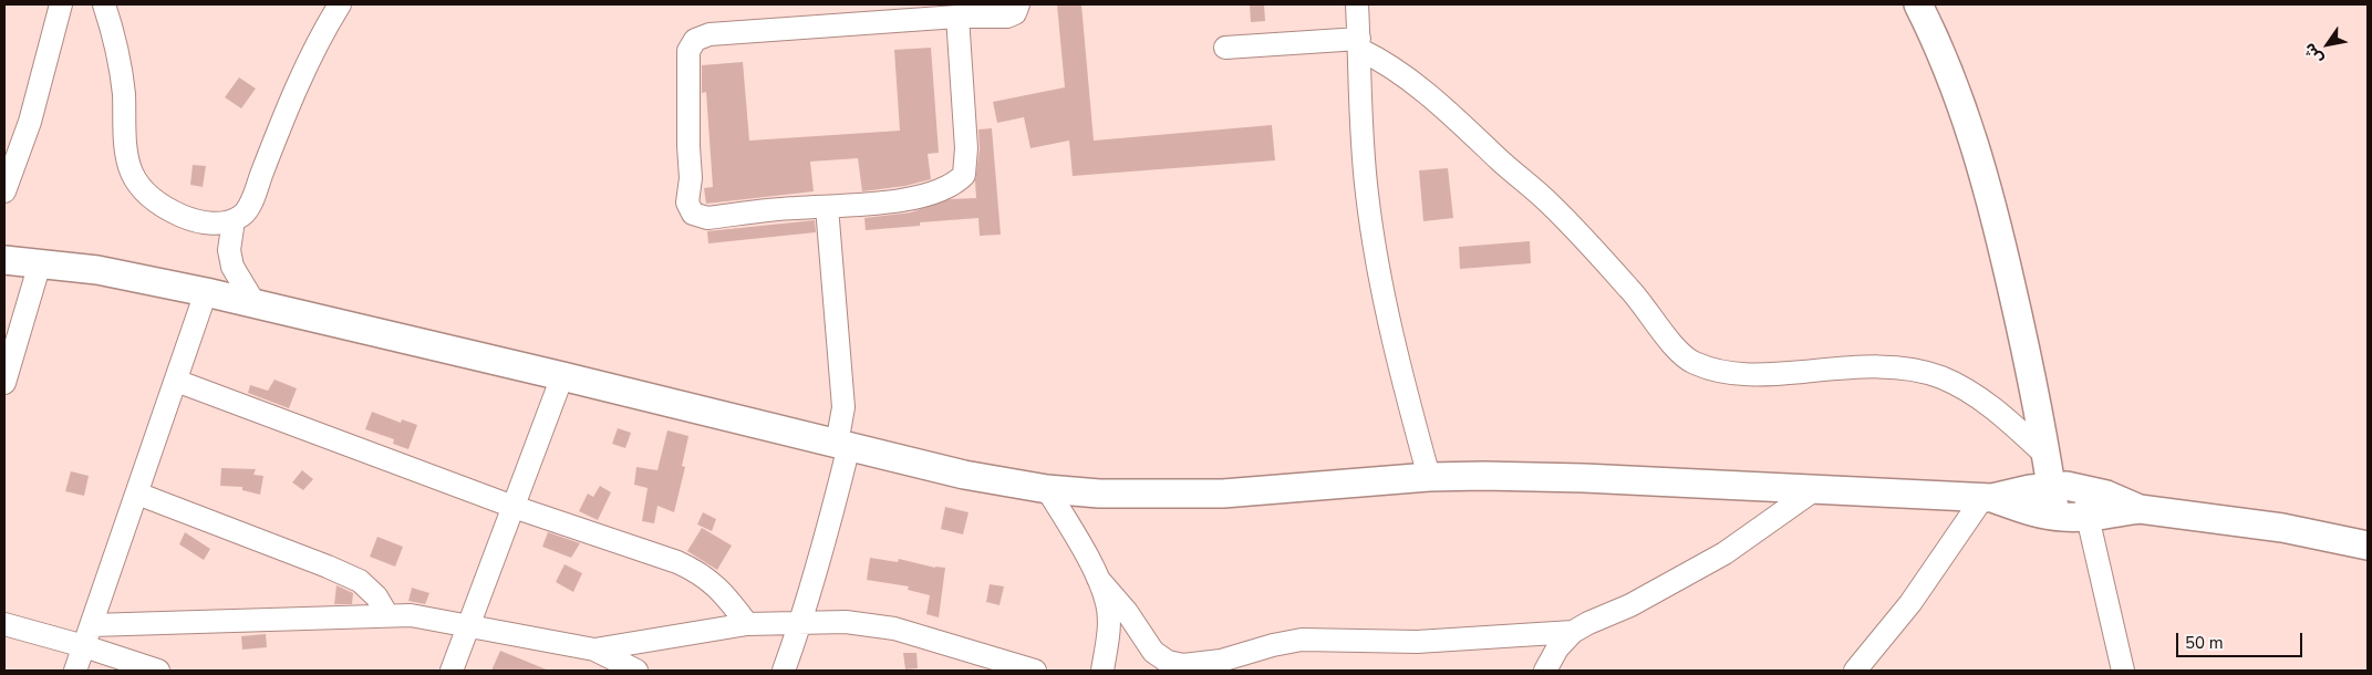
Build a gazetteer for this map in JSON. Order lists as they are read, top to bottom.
{
  "scale_bar": "50 m",
  "north": "bottom left"
}
